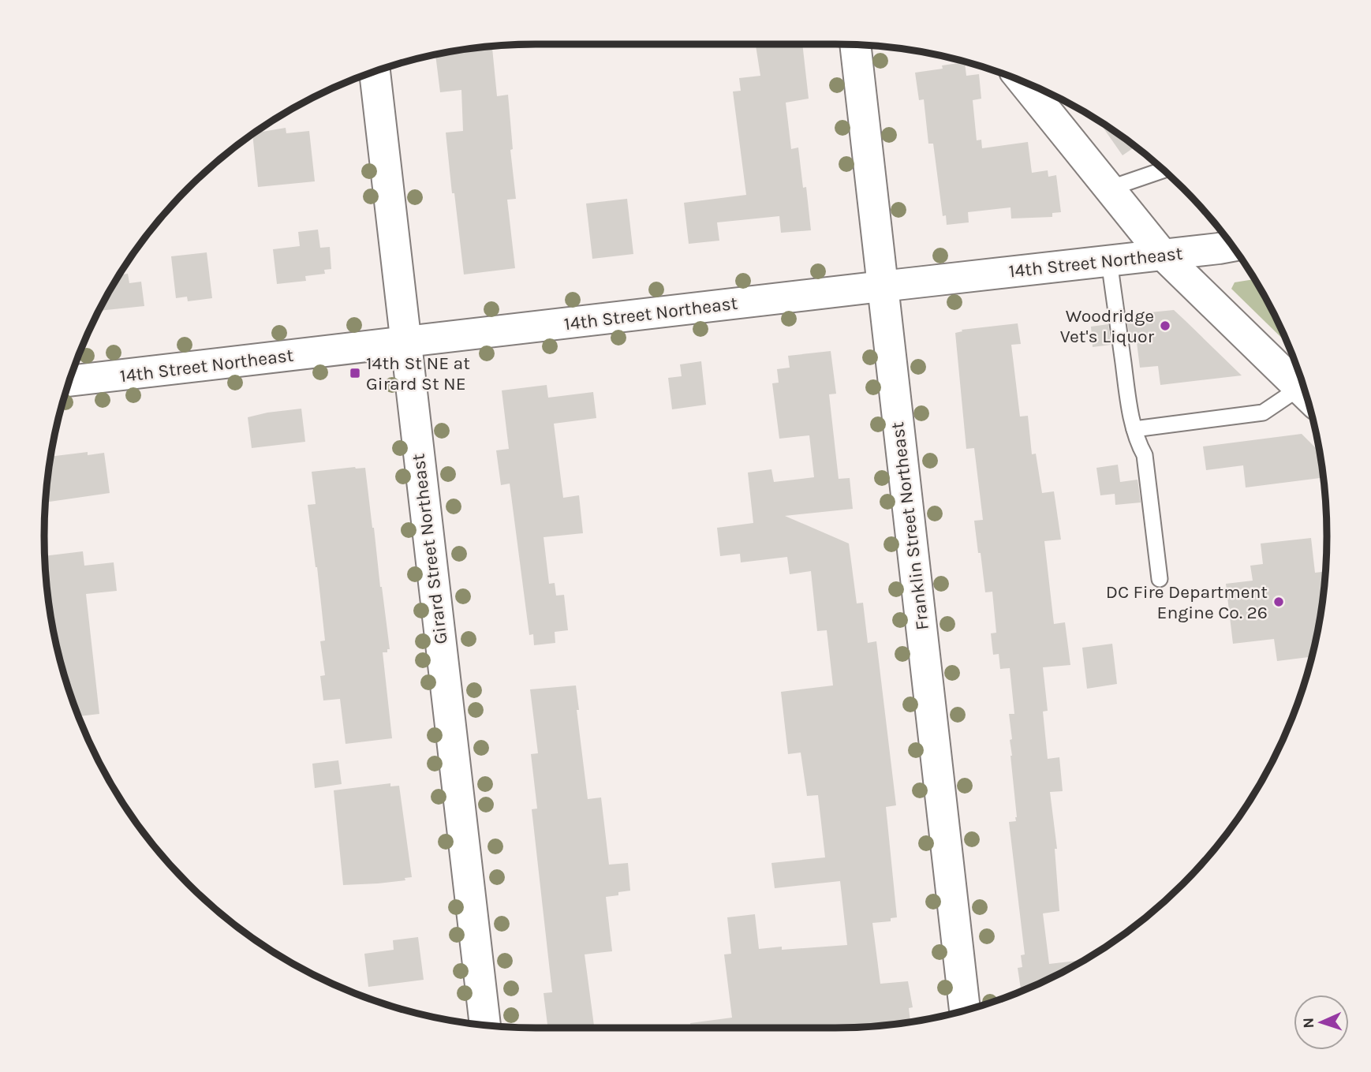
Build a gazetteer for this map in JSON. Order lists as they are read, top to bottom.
{
  "streets": {
    "street": ["14th Street Northeast", "Franklin Street Northeast", "Girard Street Northeast"]
  },
  "crossings": [
    ["14th Street Northeast", "Franklin Street Northeast"],
    ["14th Street Northeast", "Girard Street Northeast"]
  ],
  "places": {
    "other": ["Woodridge Vet's Liquor", "DC Fire Department Engine Co. 26"],
    "transit": ["14th St NE at Girard St NE"]
  },
  "north": "left"
}
